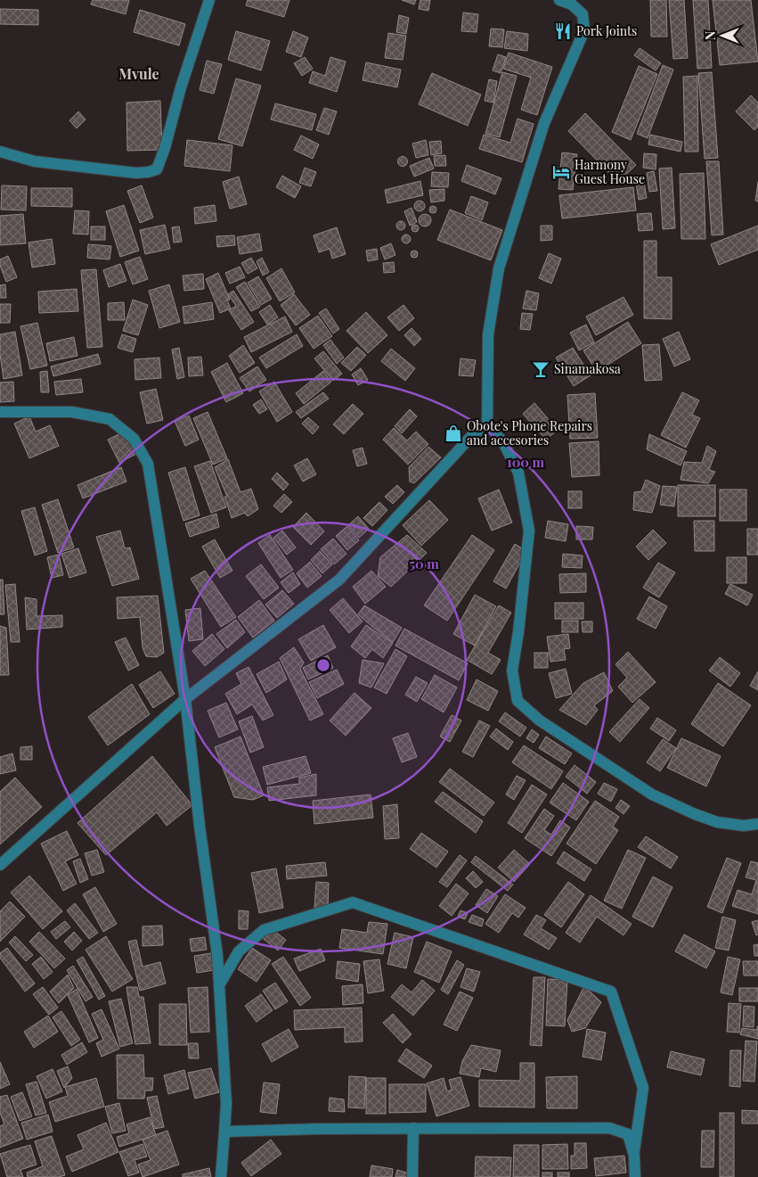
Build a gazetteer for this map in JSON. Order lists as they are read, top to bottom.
{
  "districts": ["Mvule"],
  "places": {
    "restaurant": ["Pork Joints"],
    "hotel": ["Harmony Guest House"],
    "bar": ["Sinamakosa"],
    "shop": ["Obote's Phone Repairs and accesories"]
  },
  "north": "left",
  "rings": ["100 m", "50 m"]
}
